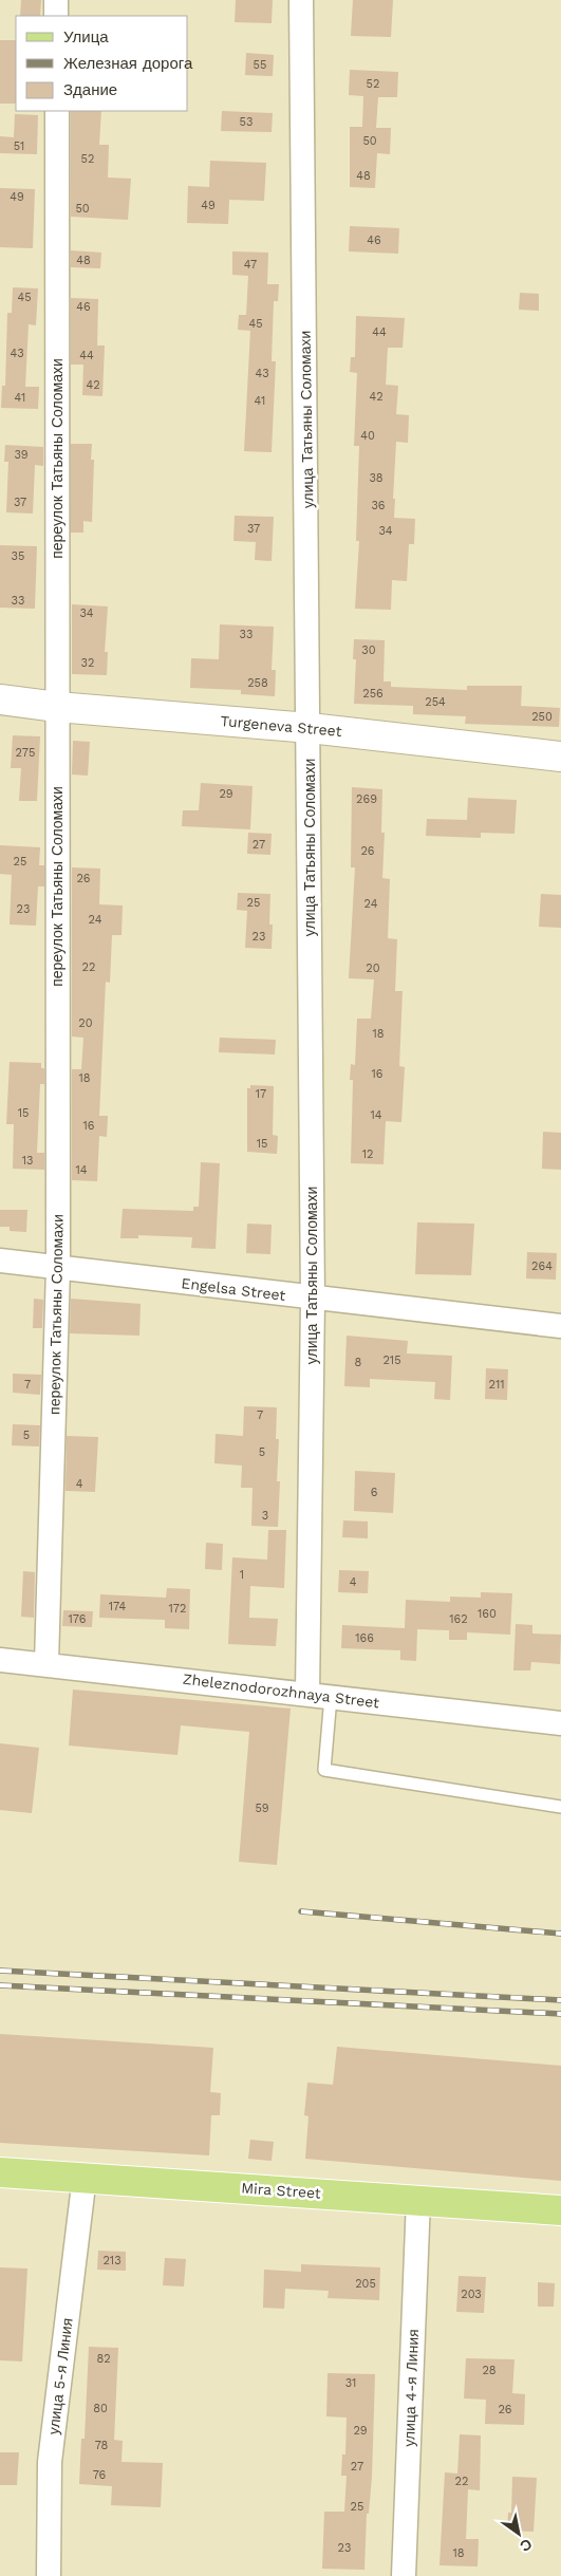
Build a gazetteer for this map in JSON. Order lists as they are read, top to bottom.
{
  "streets": {
    "main road": ["Turgeneva Street", "Mira Street"],
    "street": [
      "улица Татьяны Соломахи",
      "переулок Татьяны Соломахи",
      "Engelsa Street",
      "Zheleznodorozhnaya Street",
      "улица 5-я Линия",
      "улица 4-я Линия"
    ]
  },
  "crossings": [
    ["улица Татьяны Соломахи", "Turgeneva Street"],
    ["улица Татьяны Соломахи", "Engelsa Street"],
    ["улица Татьяны Соломахи", "Zheleznodorozhnaya Street"],
    ["переулок Татьяны Соломахи", "Turgeneva Street"],
    ["переулок Татьяны Соломахи", "Engelsa Street"],
    ["переулок Татьяны Соломахи", "Zheleznodorozhnaya Street"],
    ["Mira Street", "улица 5-я Линия"],
    ["Mira Street", "улица 4-я Линия"]
  ],
  "house_numbers": [
    "55",
    "52",
    "53",
    "50",
    "51",
    "52",
    "48",
    "49",
    "49",
    "50",
    "46",
    "48",
    "47",
    "45",
    "46",
    "45",
    "44",
    "43",
    "44",
    "43",
    "42",
    "42",
    "41",
    "41",
    "40",
    "39",
    "38",
    "37",
    "36",
    "37",
    "34",
    "35",
    "33",
    "34",
    "33",
    "30",
    "32",
    "258",
    "256",
    "254",
    "250",
    "275",
    "29",
    "269",
    "27",
    "26",
    "25",
    "26",
    "25",
    "24",
    "23",
    "24",
    "23",
    "22",
    "20",
    "20",
    "18",
    "16",
    "18",
    "17",
    "15",
    "14",
    "16",
    "15",
    "12",
    "13",
    "14",
    "264",
    "215",
    "8",
    "7",
    "211",
    "7",
    "5",
    "5",
    "4",
    "6",
    "3",
    "1",
    "4",
    "174",
    "172",
    "160",
    "176",
    "162",
    "166",
    "59",
    "213",
    "205",
    "203",
    "82",
    "28",
    "31",
    "80",
    "26",
    "29",
    "78",
    "27",
    "76",
    "22",
    "25",
    "23",
    "18"
  ],
  "legend": ["Улица", "Железная дорога", "Здание"],
  "north": "bottom right"
}
